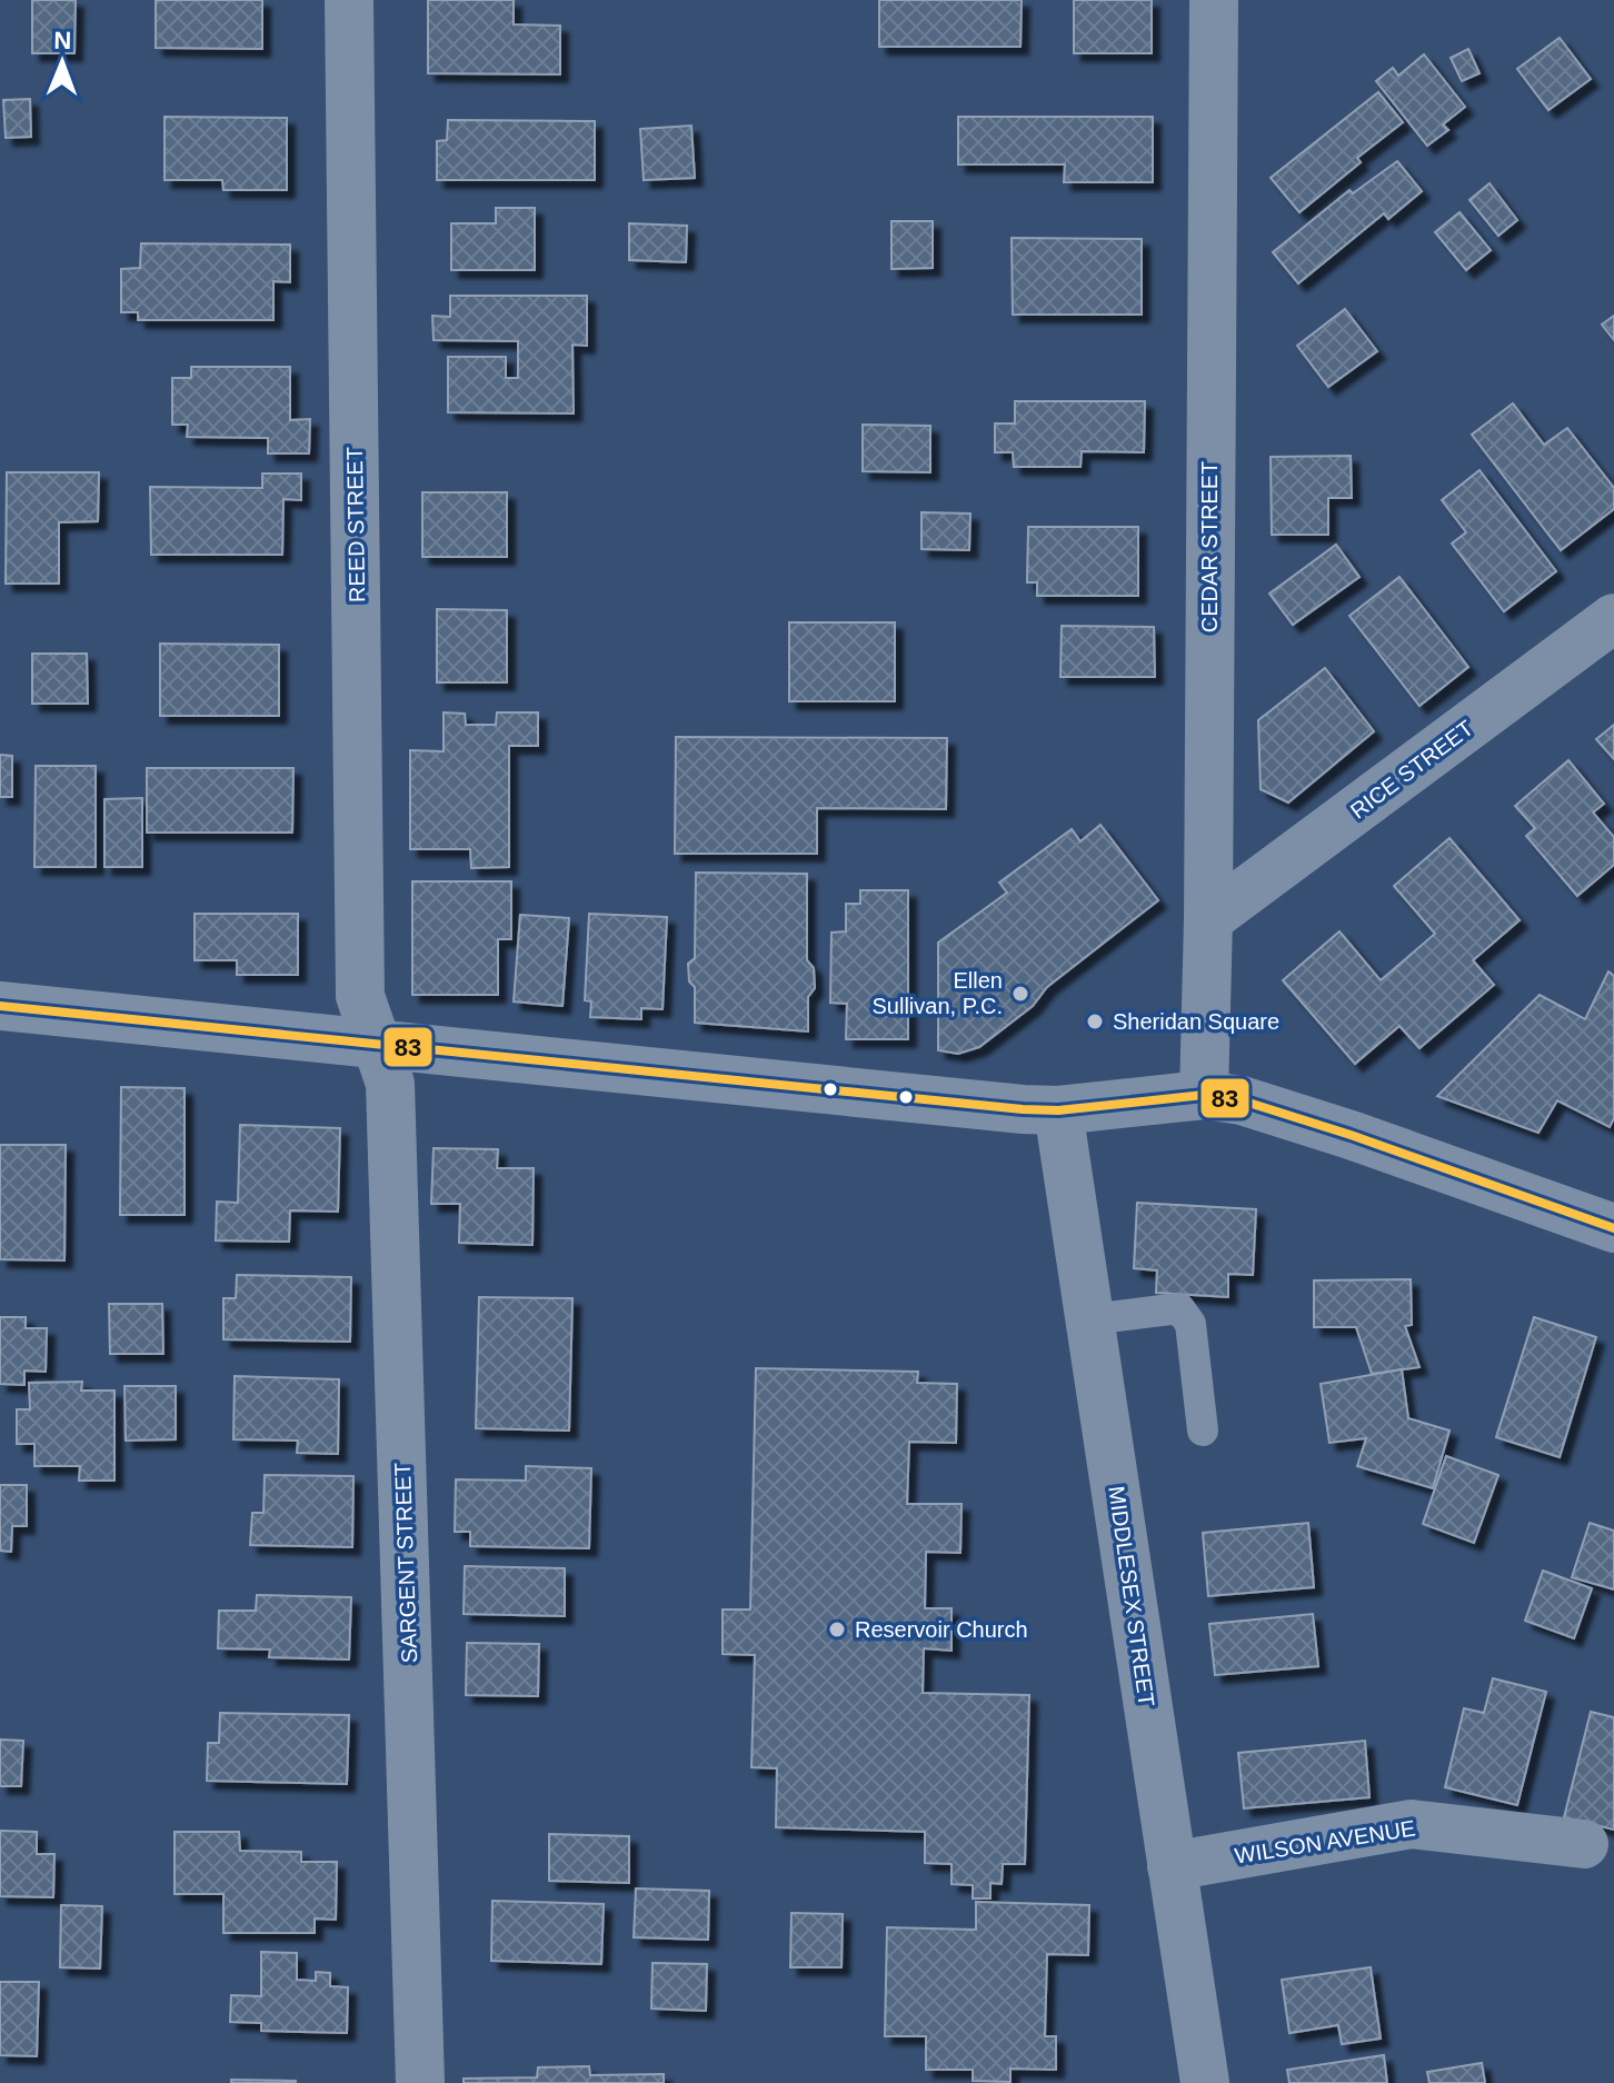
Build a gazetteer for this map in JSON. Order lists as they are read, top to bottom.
{
  "streets": {
    "street": [
      "REED STREET",
      "CEDAR STREET",
      "RICE STREET",
      "SARGENT STREET",
      "MIDDLESEX STREET",
      "WILSON AVENUE"
    ]
  },
  "crossings": [
    ["REED STREET", "SARGENT STREET"],
    ["CEDAR STREET", "RICE STREET"],
    ["MIDDLESEX STREET", "WILSON AVENUE"]
  ],
  "places": ["Ellen Sullivan, P.C.", "Sheridan Square", "Reservoir Church"],
  "lines": ["transit line 83"],
  "north": "top"
}
